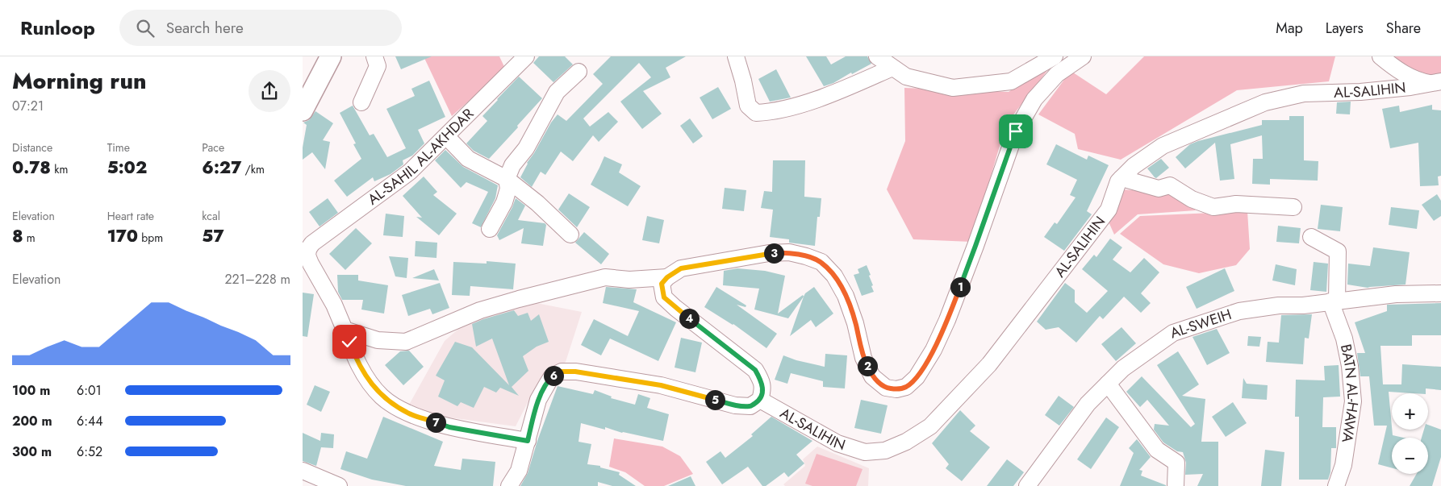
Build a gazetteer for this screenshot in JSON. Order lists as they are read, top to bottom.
{
  "streets": {
    "street": [
      "AL-SALIHIN",
      "AL-SAHIL AL-AKHDAR",
      "AL-SWEIH",
      "BATN AL-HAWA"
    ]
  },
  "crossings": [
    ["AL-SWEIH", "BATN AL-HAWA"]
  ],
  "page": {
    "header": "Runloop",
    "search": "Search here",
    "nav": ["Map", "Layers", "Share"],
    "heading": ["Morning run", "07:21"],
    "stats": [
      ["Distance", "0.78 km"],
      ["Time", "5:02"],
      ["Pace", "6:27 /km"],
      ["Elevation", "8 m"],
      ["Heart rate", "170 bpm"],
      ["kcal", "57"]
    ],
    "pins": [
      "3",
      "1",
      "4",
      "2",
      "6",
      "5",
      "7"
    ],
    "chart": ["Elevation", "221–228 m"],
    "list": [
      {
        "name": "100 m",
        "note": "6:01"
      },
      {
        "name": "200 m",
        "note": "6:44"
      },
      {
        "name": "300 m",
        "note": "6:52"
      }
    ],
    "map_buttons": ["+", "−"]
  }
}
